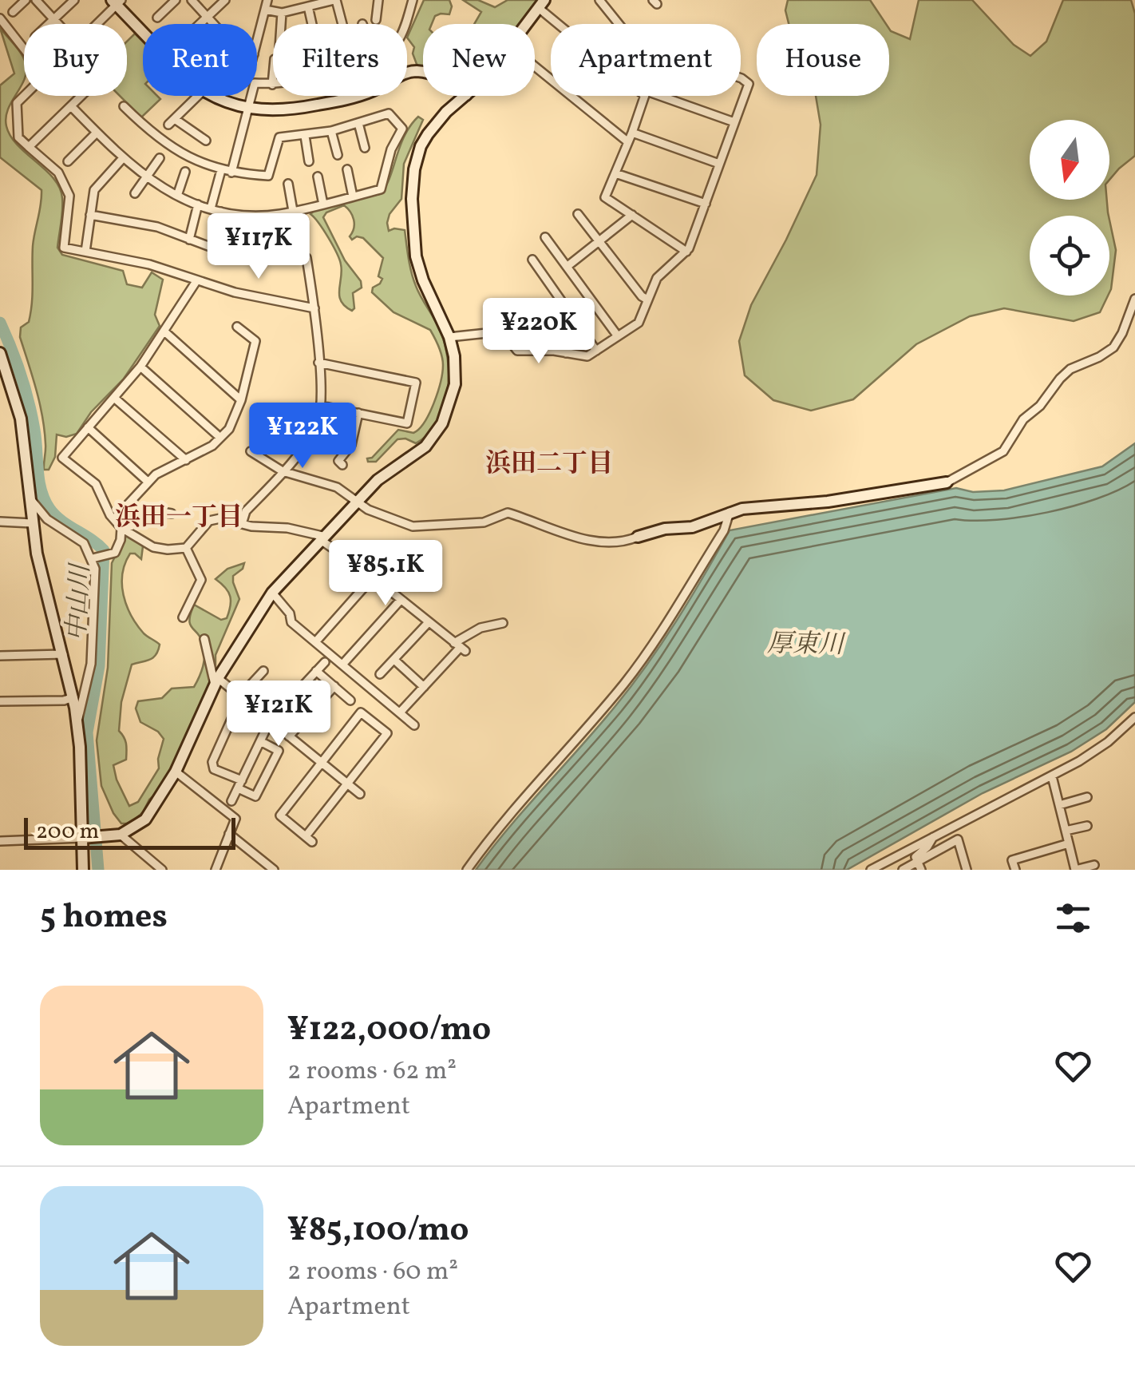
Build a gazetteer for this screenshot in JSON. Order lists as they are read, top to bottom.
{
  "districts": ["浜田二丁目", "浜田一丁目"],
  "water": ["中山川", "厚東川"],
  "scale_bar": "200 m",
  "north": "bottom",
  "page": {
    "chip": [
      "Buy",
      "Rent",
      "Filters",
      "New",
      "Apartment",
      "House"
    ],
    "price": [
      "¥117K",
      "¥220K",
      "¥122K",
      "¥85.1K",
      "¥121K"
    ],
    "scale": "200 m",
    "heading": "5 homes",
    "list": [
      {
        "name": "¥122,000/mo",
        "note": "2 rooms · 62 m² · Apartment"
      },
      {
        "name": "¥85,100/mo",
        "note": "2 rooms · 60 m² · Apartment"
      }
    ]
  }
}
